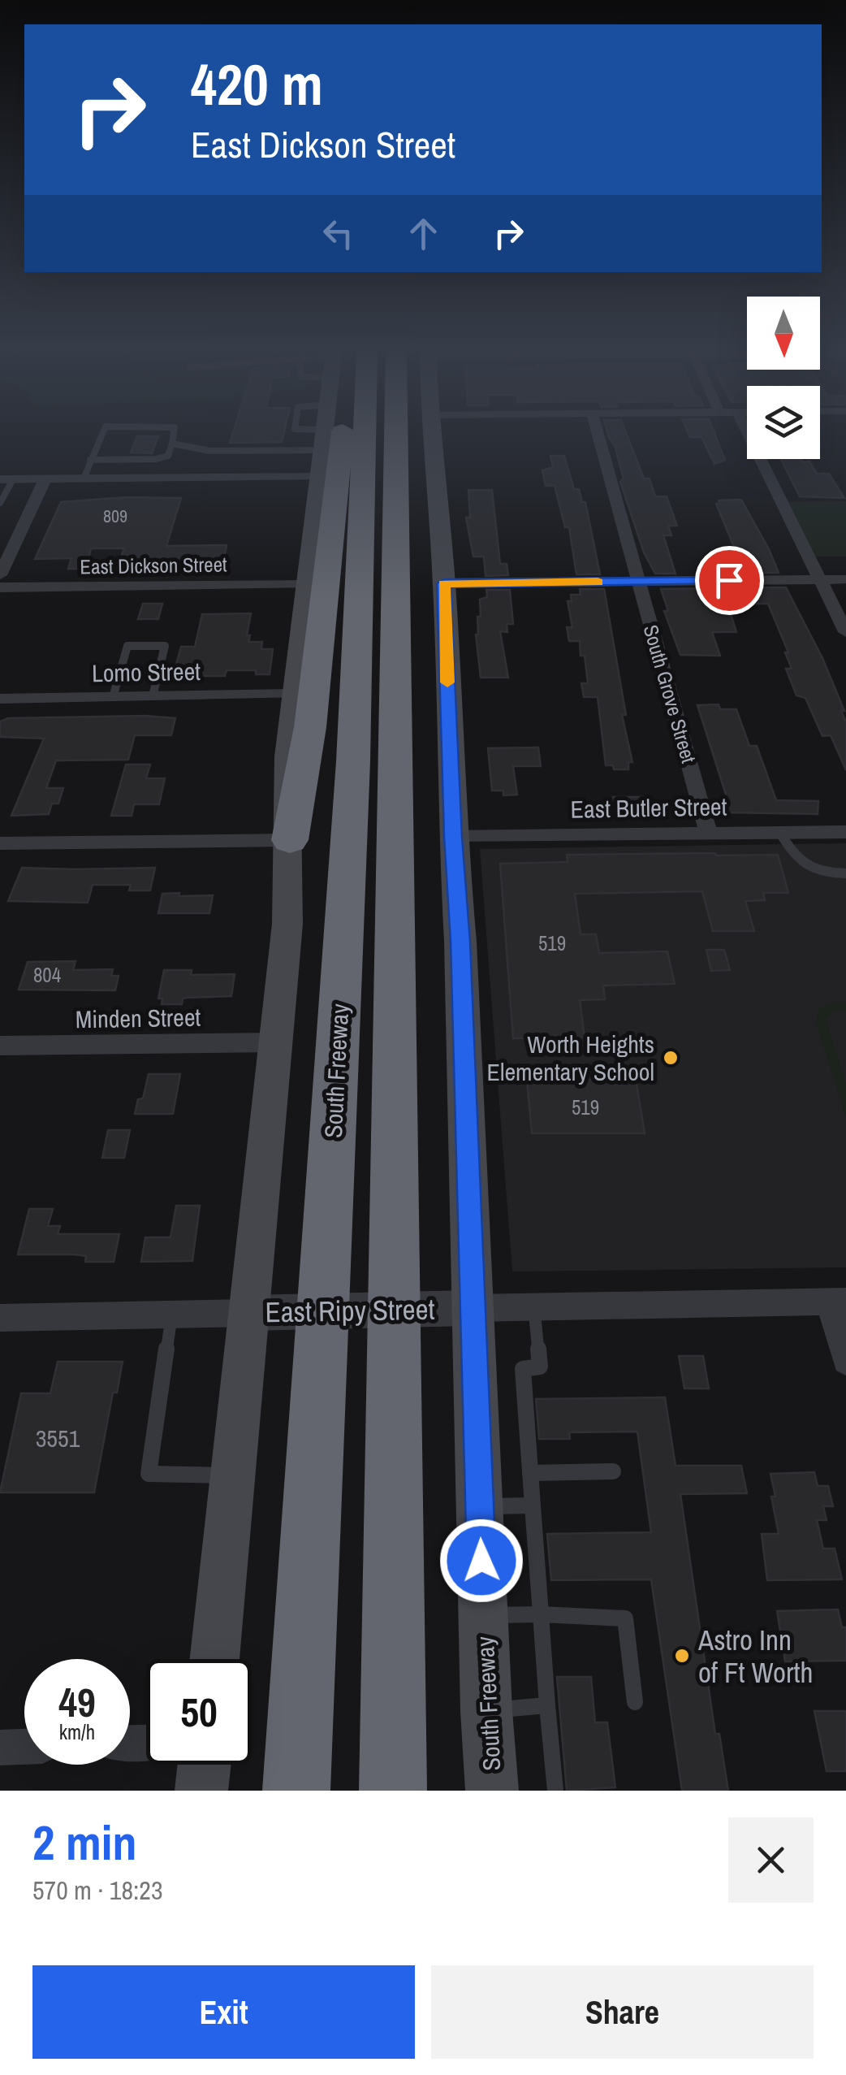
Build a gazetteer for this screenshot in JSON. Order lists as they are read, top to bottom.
{
  "streets": {
    "highway": ["South Freeway"],
    "street": [
      "East Dickson Street",
      "Lomo Street",
      "South Grove Street",
      "East Butler Street",
      "Minden Street",
      "East Ripy Street"
    ]
  },
  "crossings": [
    ["South Grove Street", "East Butler Street"],
    ["East Butler Street", "South Freeway"],
    ["South Freeway", "East Ripy Street"]
  ],
  "places": ["Worth Heights Elementary School", "Astro Inn of Ft Worth"],
  "house_numbers": [
    "809",
    "519",
    "804",
    "519",
    "3551"
  ],
  "north": "bottom",
  "page": {
    "turn": ["420 m", "East Dickson Street"],
    "speed": "49 km/h",
    "limit": "50",
    "heading": ["2 min", "570 m · 18:23"],
    "buttons": ["Exit", "Share"]
  }
}
